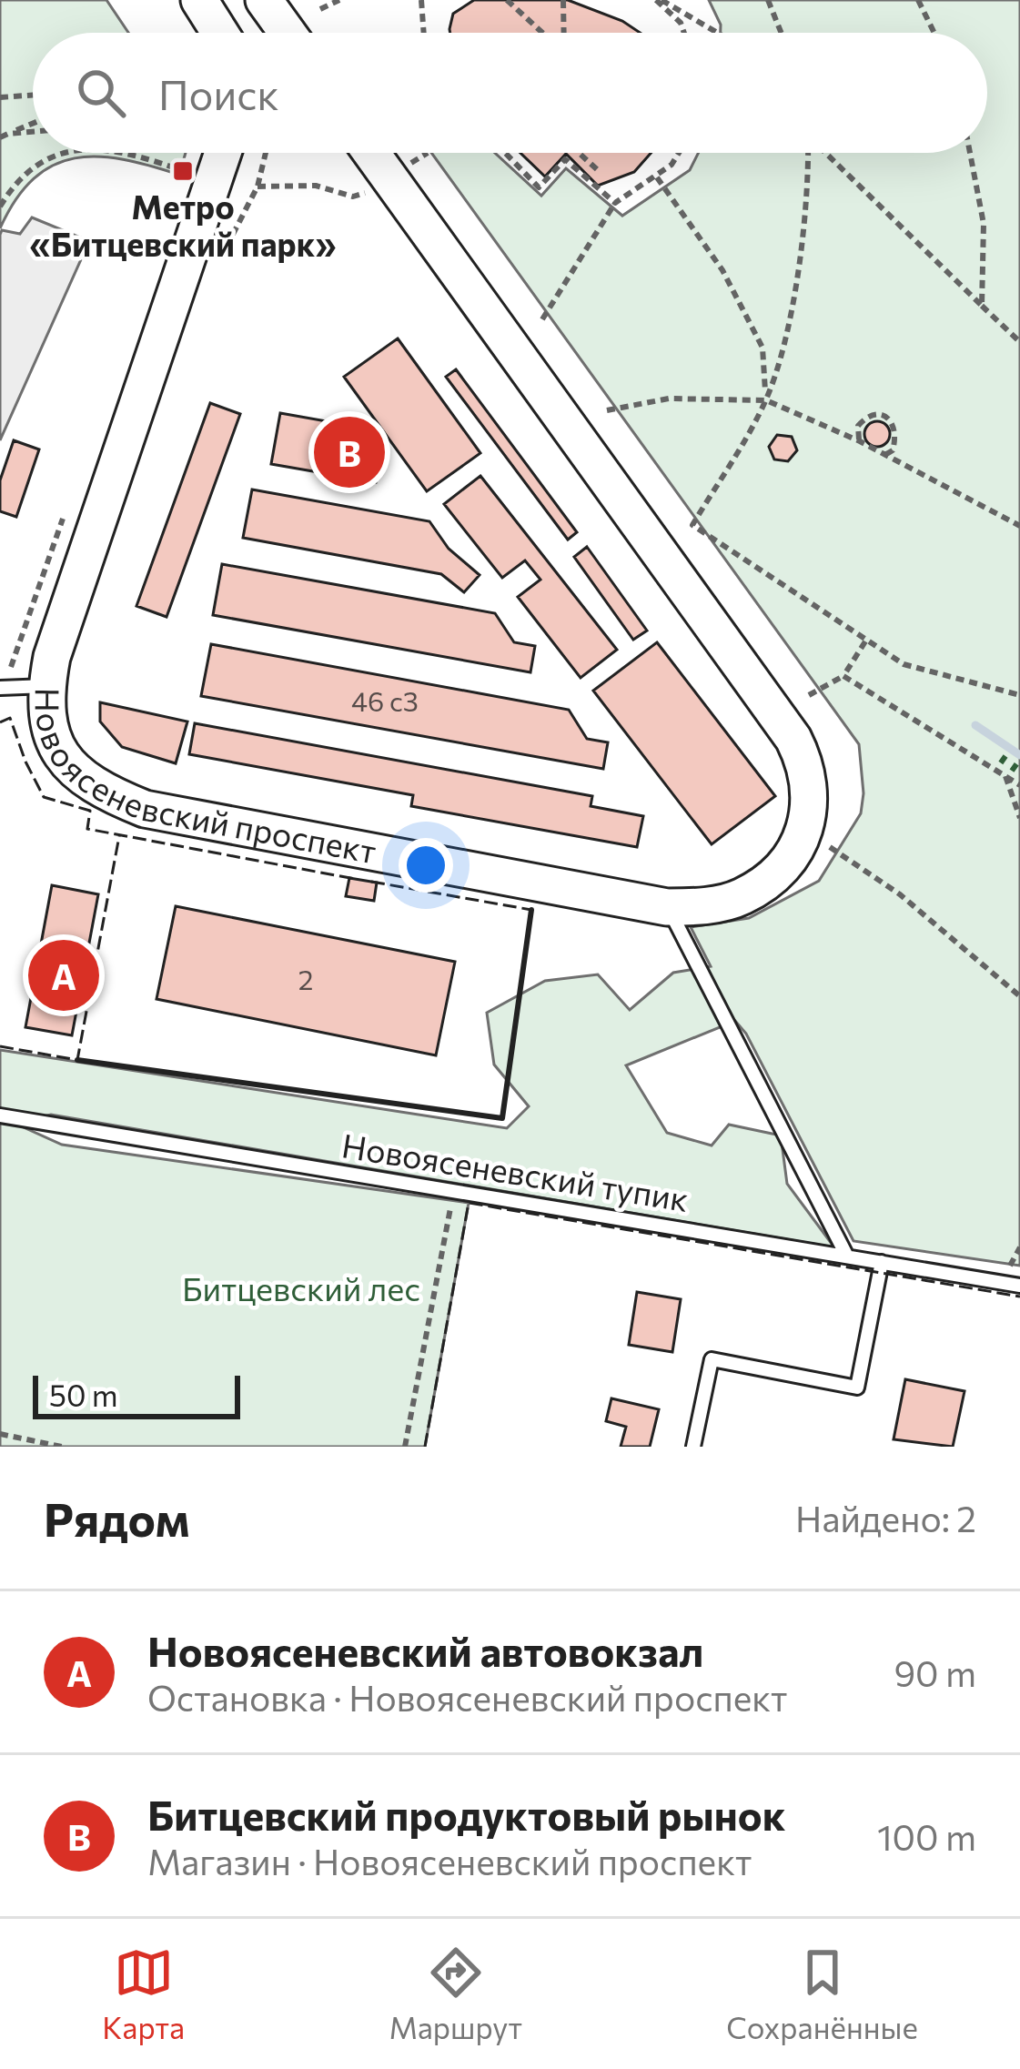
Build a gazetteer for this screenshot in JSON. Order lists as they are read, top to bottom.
{
  "streets": {
    "street": ["Новоясеневский проспект"],
    "lane": ["Новоясеневский тупик"]
  },
  "parks": ["Битцевский лес"],
  "places": {
    "transit": ["Метро «Битцевский парк»"]
  },
  "house_numbers": ["46 с3", "2"],
  "scale_bar": "50 m",
  "page": {
    "search": "Поиск",
    "pins": ["B", "A"],
    "scale": "50 m",
    "heading": ["Рядом", "Найдено: 2"],
    "list": [
      {
        "mark": "A",
        "name": "Новоясеневский автовокзал",
        "note": "Остановка · Новоясеневский проспект",
        "value": "90 m"
      },
      {
        "mark": "B",
        "name": "Битцевский продуктовый рынок",
        "note": "Магазин · Новоясеневский проспект",
        "value": "100 m"
      }
    ],
    "nav": ["Карта", "Маршрут", "Сохранённые"]
  }
}
